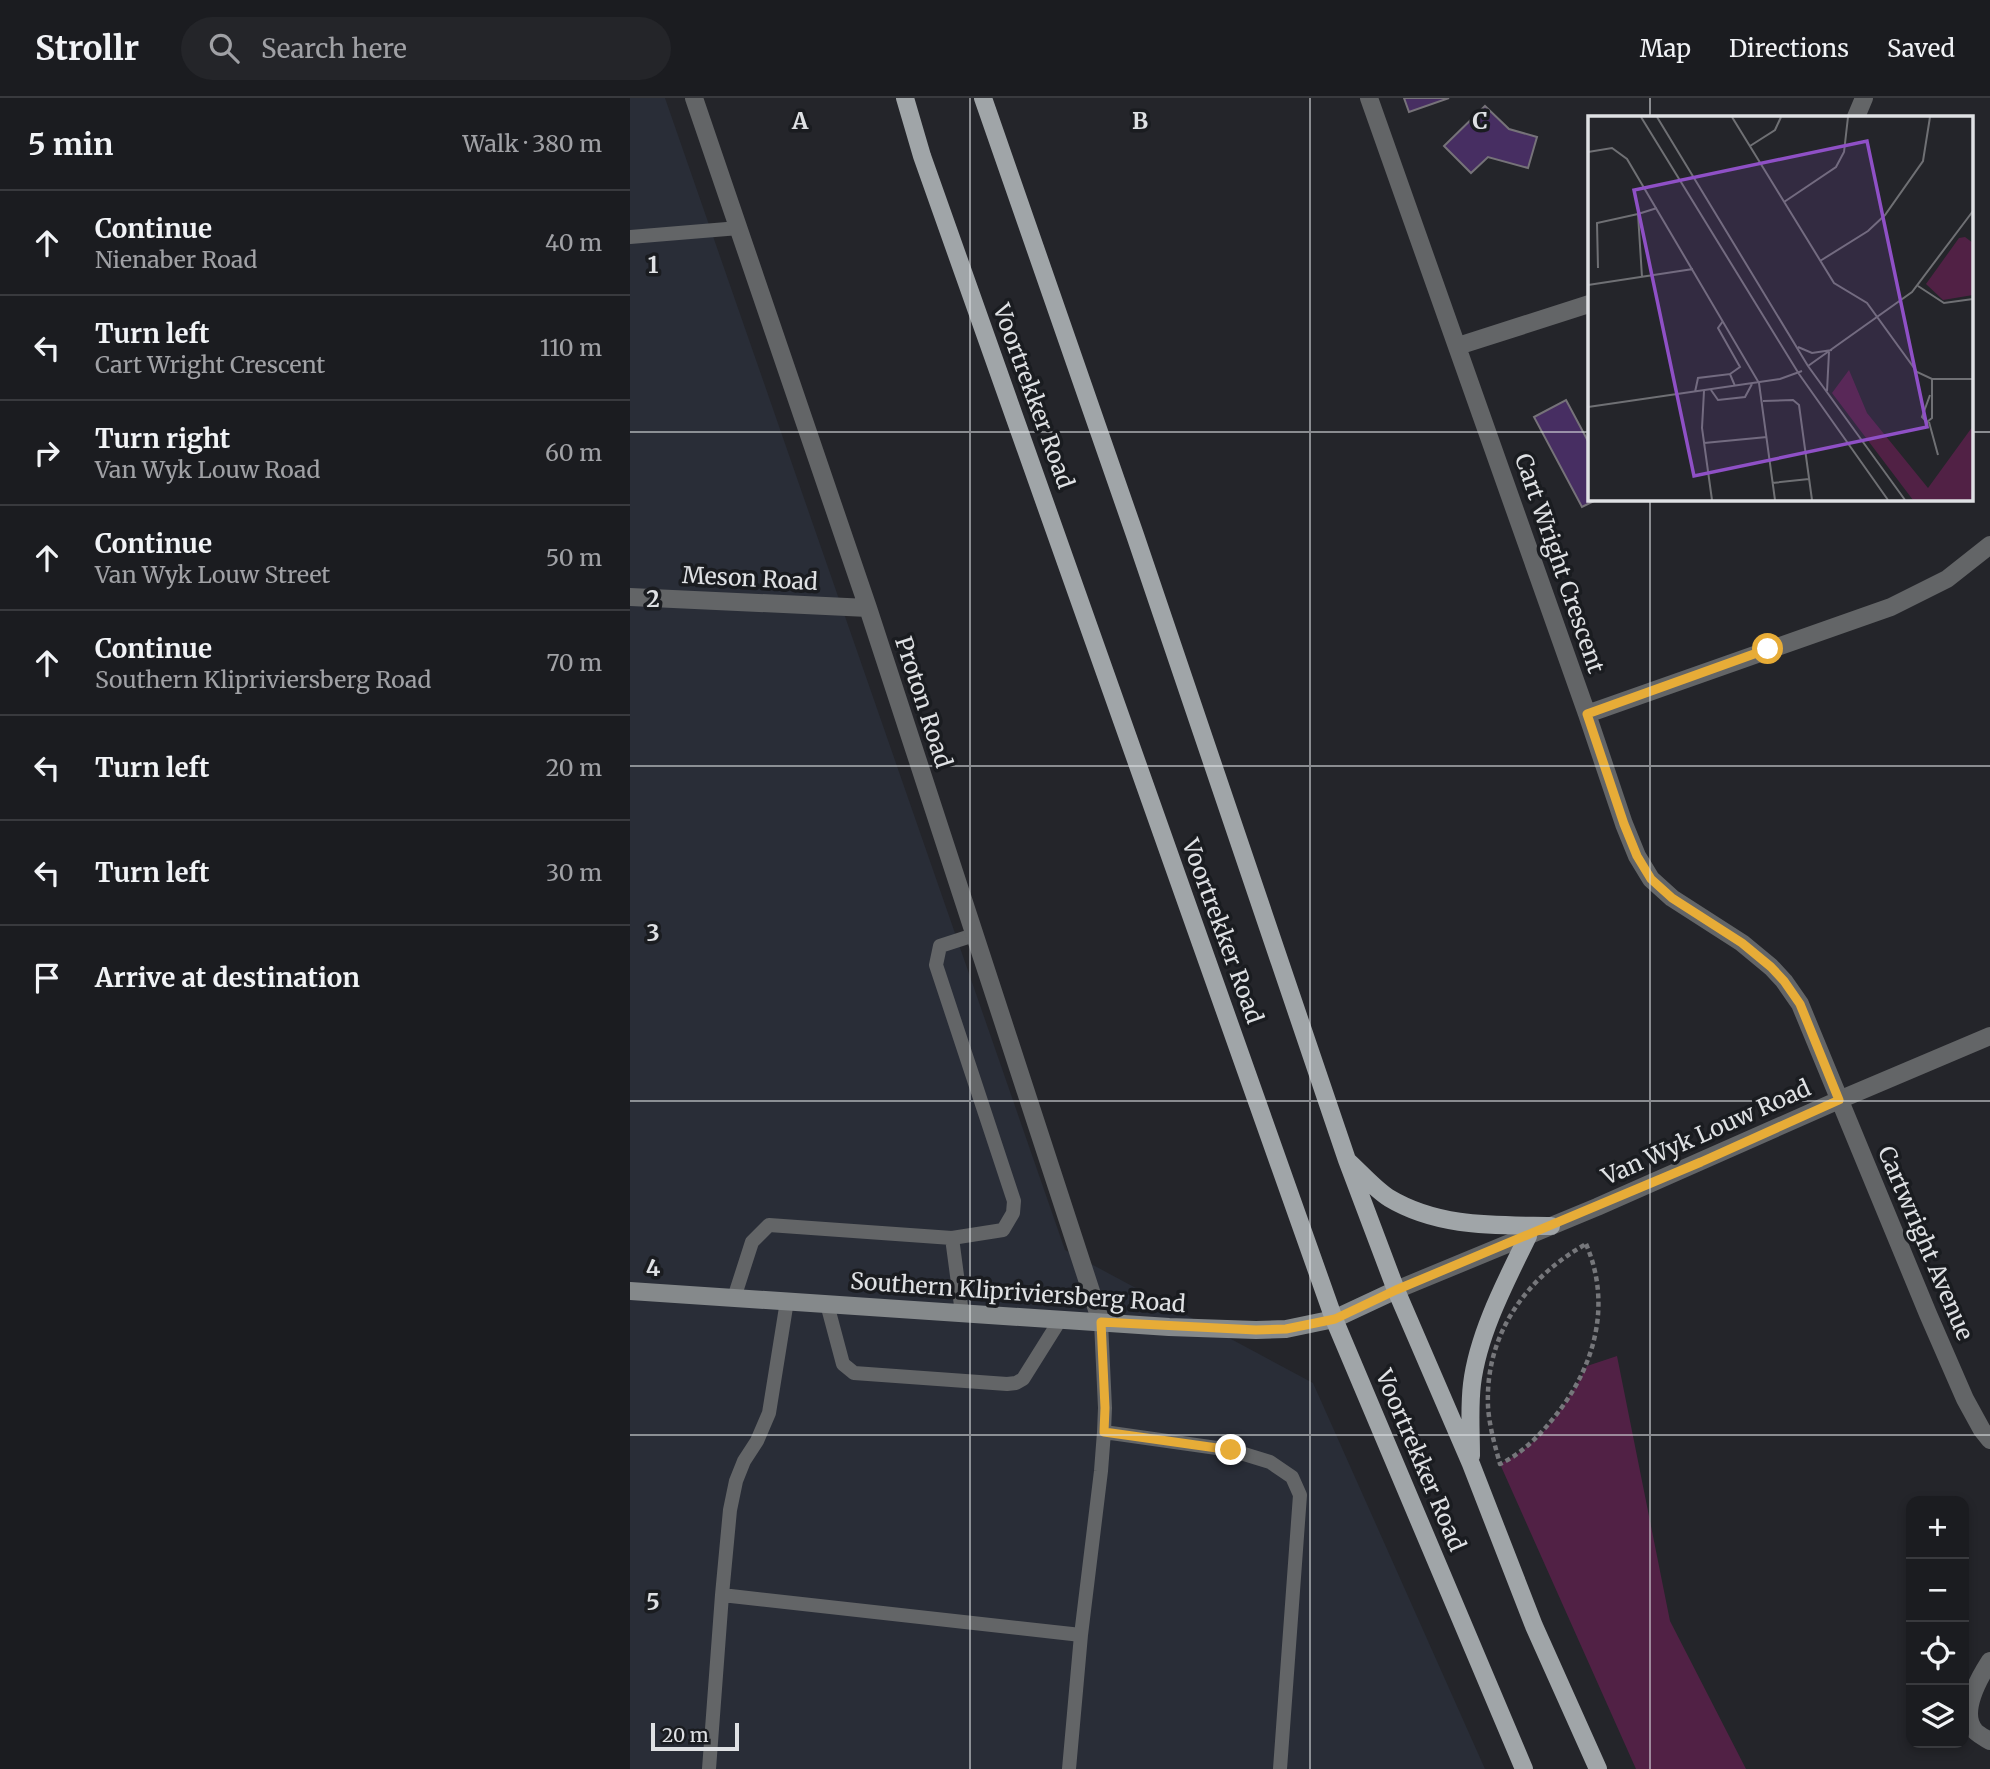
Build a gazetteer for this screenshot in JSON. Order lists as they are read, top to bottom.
{
  "streets": {
    "main road": ["Voortrekker Road", "Southern Klipriviersberg Road"],
    "street": [
      "Cart Wright Crescent",
      "Meson Road",
      "Proton Road",
      "Van Wyk Louw Road",
      "Cartwright Avenue"
    ]
  },
  "crossings": [
    ["Voortrekker Road", "Van Wyk Louw Road"],
    ["Voortrekker Road", "Southern Klipriviersberg Road"],
    ["Cart Wright Crescent", "Van Wyk Louw Road"],
    ["Cart Wright Crescent", "Cartwright Avenue"],
    ["Meson Road", "Proton Road"],
    ["Proton Road", "Southern Klipriviersberg Road"],
    ["Van Wyk Louw Road", "Cartwright Avenue"],
    ["Van Wyk Louw Road", "Southern Klipriviersberg Road"]
  ],
  "scale_bar": "20 m",
  "page": {
    "header": "Strollr",
    "search": "Search here",
    "nav": ["Map", "Directions", "Saved"],
    "heading": ["5 min", "Walk · 380 m"],
    "list": [
      ["Continue", "Nienaber Road", "40 m"],
      ["Turn left", "Cart Wright Crescent", "110 m"],
      ["Turn right", "Van Wyk Louw Road", "60 m"],
      ["Continue", "Van Wyk Louw Street", "50 m"],
      ["Continue", "Southern Klipriviersberg Road", "70 m"],
      ["Turn left", "20 m"],
      ["Turn left", "30 m"],
      "Arrive at destination"
    ],
    "map_buttons": ["+", "−"],
    "scale": "20 m"
  },
  "grid": {
    "columns": ["A", "B", "C"],
    "rows": [
      "1",
      "2",
      "3",
      "4",
      "5"
    ]
  }
}
